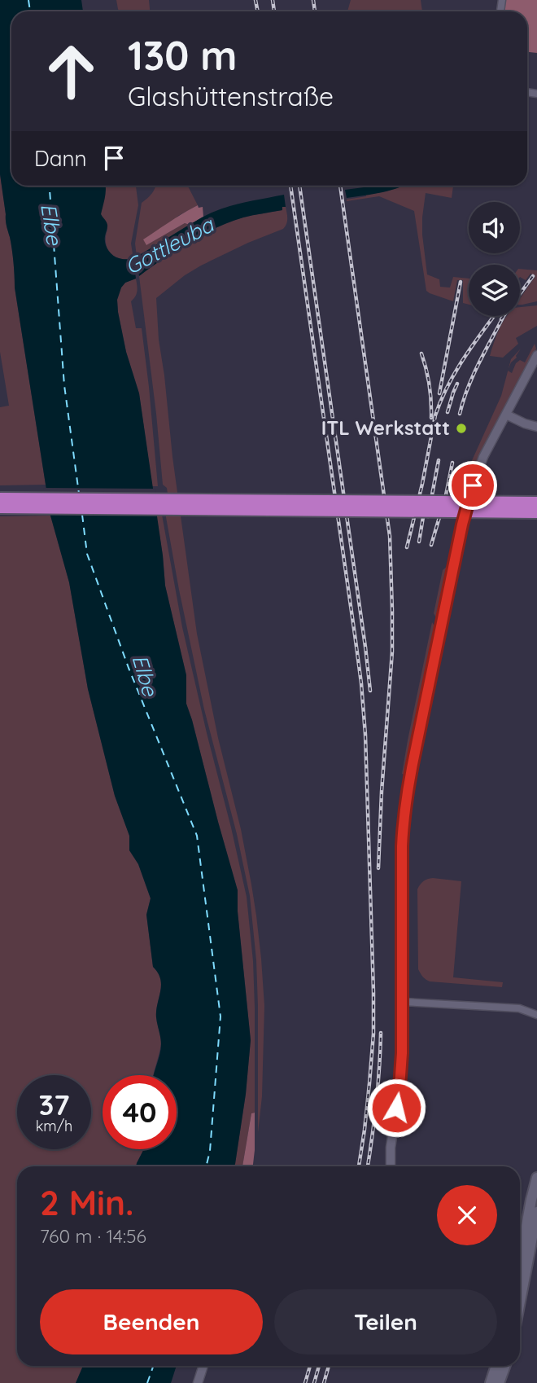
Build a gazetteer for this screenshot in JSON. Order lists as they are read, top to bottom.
{
  "water": ["Elbe", "Gottleuba"],
  "places": ["ITL Werkstatt"],
  "page": {
    "turn": ["130 m", "Glashüttenstraße"],
    "then": "Dann",
    "speed": "37 km/h",
    "limit": "40",
    "heading": ["2 Min.", "760 m · 14:56"],
    "buttons": ["Beenden", "Teilen"]
  }
}
